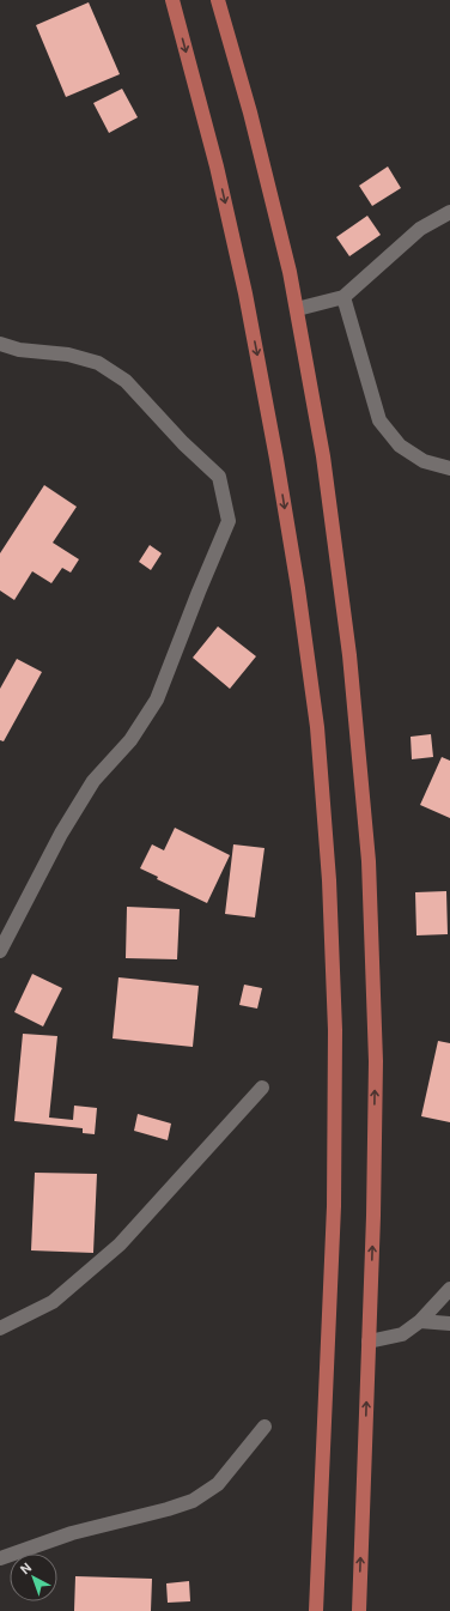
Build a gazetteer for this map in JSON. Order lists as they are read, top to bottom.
{
  "north": "top left"
}
